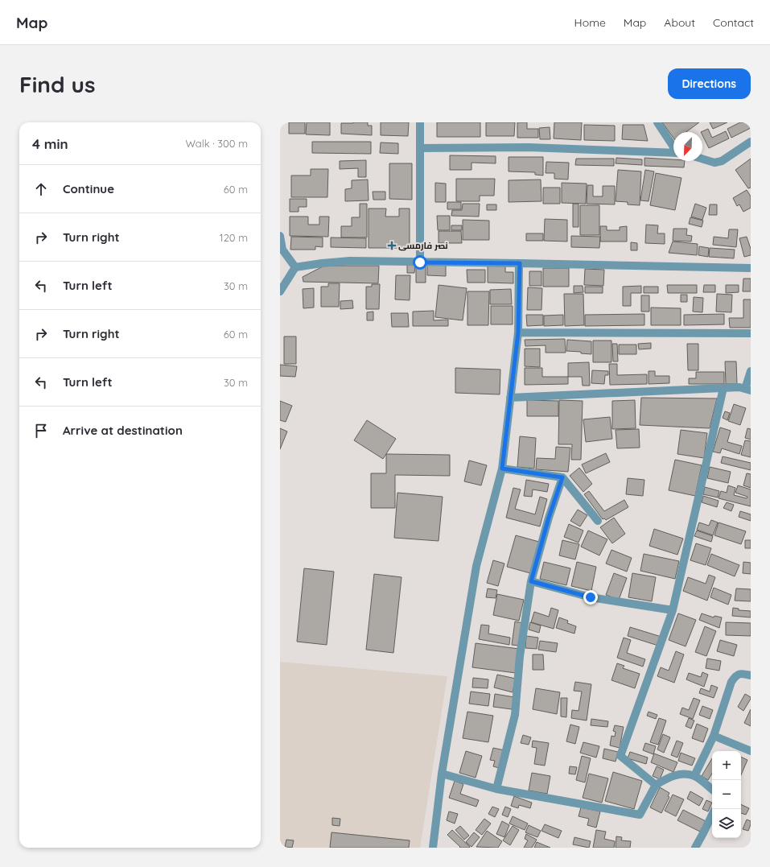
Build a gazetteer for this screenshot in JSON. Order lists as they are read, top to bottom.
{
  "places": {
    "health": ["نصر فارمسی"]
  },
  "north": "bottom left",
  "page": {
    "header": "Map",
    "nav": [
      "Home",
      "Map",
      "About",
      "Contact"
    ],
    "buttons": "Directions",
    "title": "Find us",
    "heading": ["4 min", "Walk · 300 m"],
    "list": [
      ["Continue", "60 m"],
      ["Turn right", "120 m"],
      ["Turn left", "30 m"],
      ["Turn right", "60 m"],
      ["Turn left", "30 m"],
      "Arrive at destination"
    ],
    "map_buttons": ["+", "−"]
  }
}
